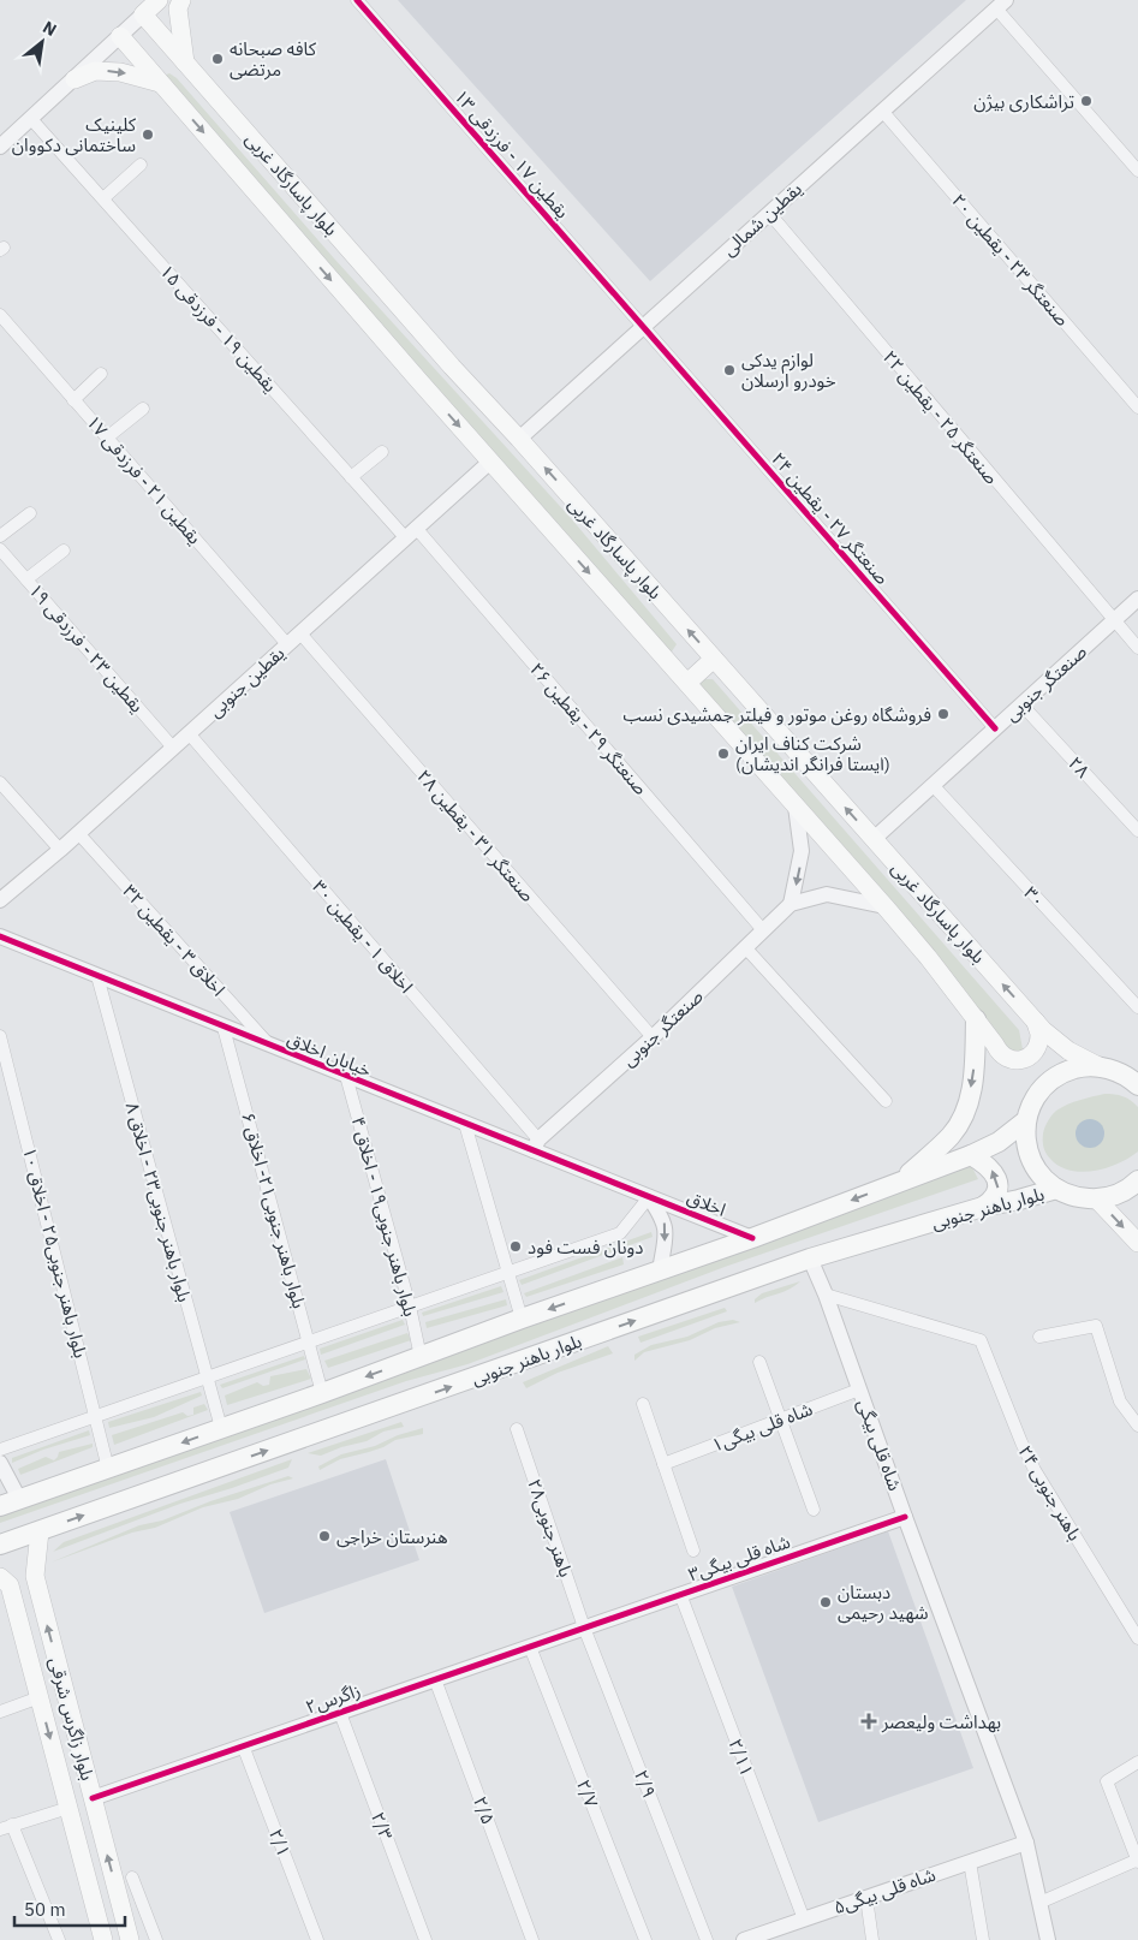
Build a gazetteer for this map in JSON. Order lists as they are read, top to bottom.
{
  "streets": {
    "main road": ["بلوار پاسارگاد غربی", "بلوار باهنر جنوبی", "بلوار زاگرس شرقی"],
    "street": [
      "یقطین ۱۷ - فرزدقی ۱۳",
      "یقطین شمالی",
      "صنعتگر ۲۳ - یقطین ۲۰",
      "یقطین ۱۹ - فرزدقی ۱۵",
      "صنعتگر ۲۵ - یقطین ۲۲",
      "یقطین ۲۱ - فرزدقی ۱۷",
      "صنعتگر ۲۷ - یقطین ۲۴",
      "یقطین ۲۳ - فرزدقی ۱۹",
      "یقطین جنوبی",
      "صنعتگر جنوبی",
      "صنعتگر ۲۹ - یقطین ۲۶",
      "۲۸",
      "صنعتگر ۳۱ - یقطین ۲۸",
      "۳۰",
      "اخلاق ۱ - یقطین ۳۰",
      "اخلاق ۳ - یقطین ۳۲",
      "خیابان اخلاق",
      "بلوار باهنر جنوبی۲۳ - اخلاق ۸",
      "اخلاق",
      "بلوار باهنر جنوبی۲۱- اخلاق ۶",
      "بلوار باهنر جنوبی۱۹ - اخلاق ۴",
      "بلوار باهنر جنوبی۲۵ - اخلاق ۱۰",
      "شاه قلی بیگی۱",
      "شاه قلی بیگی",
      "۲۴ باهنر جنوبی",
      "باهنر جنوبی۲۸",
      "شاه قلی بیگی۳",
      "زاگرس۲",
      "۲/۱۱",
      "۲/۹",
      "۲/۷",
      "۲/۵",
      "۲/۳",
      "۲/۱",
      "شاه قلی بیگی۵"
    ]
  },
  "crossings": [
    ["یقطین ۱۷ - فرزدقی ۱۳", "یقطین شمالی"],
    ["یقطین ۱۷ - فرزدقی ۱۳", "صنعتگر ۲۷ - یقطین ۲۴"],
    ["بلوار پاسارگاد غربی", "یقطین شمالی"],
    ["بلوار پاسارگاد غربی", "یقطین جنوبی"],
    ["بلوار پاسارگاد غربی", "صنعتگر جنوبی"],
    ["یقطین شمالی", "صنعتگر ۲۳ - یقطین ۲۰"],
    ["یقطین شمالی", "صنعتگر ۲۵ - یقطین ۲۲"],
    ["یقطین شمالی", "صنعتگر ۲۷ - یقطین ۲۴"],
    ["یقطین ۱۹ - فرزدقی ۱۵", "یقطین جنوبی"],
    ["یقطین ۱۹ - فرزدقی ۱۵", "صنعتگر ۲۹ - یقطین ۲۶"],
    ["صنعتگر ۲۵ - یقطین ۲۲", "صنعتگر جنوبی"],
    ["یقطین ۲۱ - فرزدقی ۱۷", "یقطین جنوبی"],
    ["صنعتگر ۲۷ - یقطین ۲۴", "صنعتگر جنوبی"],
    ["یقطین ۲۳ - فرزدقی ۱۹", "یقطین جنوبی"],
    ["یقطین جنوبی", "صنعتگر ۲۹ - یقطین ۲۶"],
    ["یقطین جنوبی", "صنعتگر ۳۱ - یقطین ۲۸"],
    ["یقطین جنوبی", "اخلاق ۱ - یقطین ۳۰"],
    ["یقطین جنوبی", "اخلاق ۳ - یقطین ۳۲"],
    ["صنعتگر جنوبی", "صنعتگر ۲۹ - یقطین ۲۶"],
    ["صنعتگر جنوبی", "۲۸"],
    ["صنعتگر جنوبی", "صنعتگر ۳۱ - یقطین ۲۸"],
    ["صنعتگر جنوبی", "۳۰"],
    ["صنعتگر جنوبی", "اخلاق ۱ - یقطین ۳۰"],
    ["صنعتگر جنوبی", "خیابان اخلاق"],
    ["اخلاق ۱ - یقطین ۳۰", "خیابان اخلاق"],
    ["اخلاق ۳ - یقطین ۳۲", "خیابان اخلاق"],
    ["خیابان اخلاق", "بلوار باهنر جنوبی۲۳ - اخلاق ۸"],
    ["خیابان اخلاق", "اخلاق"],
    ["خیابان اخلاق", "بلوار باهنر جنوبی۲۱- اخلاق ۶"],
    ["خیابان اخلاق", "بلوار باهنر جنوبی۱۹ - اخلاق ۴"],
    ["بلوار باهنر جنوبی", "شاه قلی بیگی"],
    ["بلوار باهنر جنوبی", "بلوار زاگرس شرقی"],
    ["شاه قلی بیگی۱", "شاه قلی بیگی"],
    ["شاه قلی بیگی", "۲۴ باهنر جنوبی"],
    ["شاه قلی بیگی", "شاه قلی بیگی۳"],
    ["شاه قلی بیگی", "شاه قلی بیگی۵"],
    ["باهنر جنوبی۲۸", "شاه قلی بیگی۳"],
    ["باهنر جنوبی۲۸", "زاگرس۲"],
    ["باهنر جنوبی۲۸", "۲/۹"],
    ["شاه قلی بیگی۳", "زاگرس۲"],
    ["شاه قلی بیگی۳", "۲/۱۱"],
    ["شاه قلی بیگی۳", "۲/۹"],
    ["زاگرس۲", "بلوار زاگرس شرقی"],
    ["زاگرس۲", "۲/۹"],
    ["زاگرس۲", "۲/۷"],
    ["زاگرس۲", "۲/۵"],
    ["زاگرس۲", "۲/۳"],
    ["زاگرس۲", "۲/۱"],
    ["۲/۱۱", "شاه قلی بیگی۵"]
  ],
  "one_way": ["اخلاق"],
  "places": {
    "other": [
      "کافه صبحانه مرتضی",
      "تراشکاری بیژن",
      "كلينيک ساختمانی دكووان",
      "لوازم یدکی خودرو ارسلان",
      "فروشگاه روغن موتور و فیلتر جمشیدی نسب",
      "شرکت کناف ایران (ایستا فرانگر اندیشان)",
      "دونان فست فود",
      "هنرستان خراجی",
      "دبستان شهید رحیمی"
    ],
    "health": ["بهداشت ولیعصر"]
  },
  "scale_bar": "50 m",
  "north": "top right"
}
